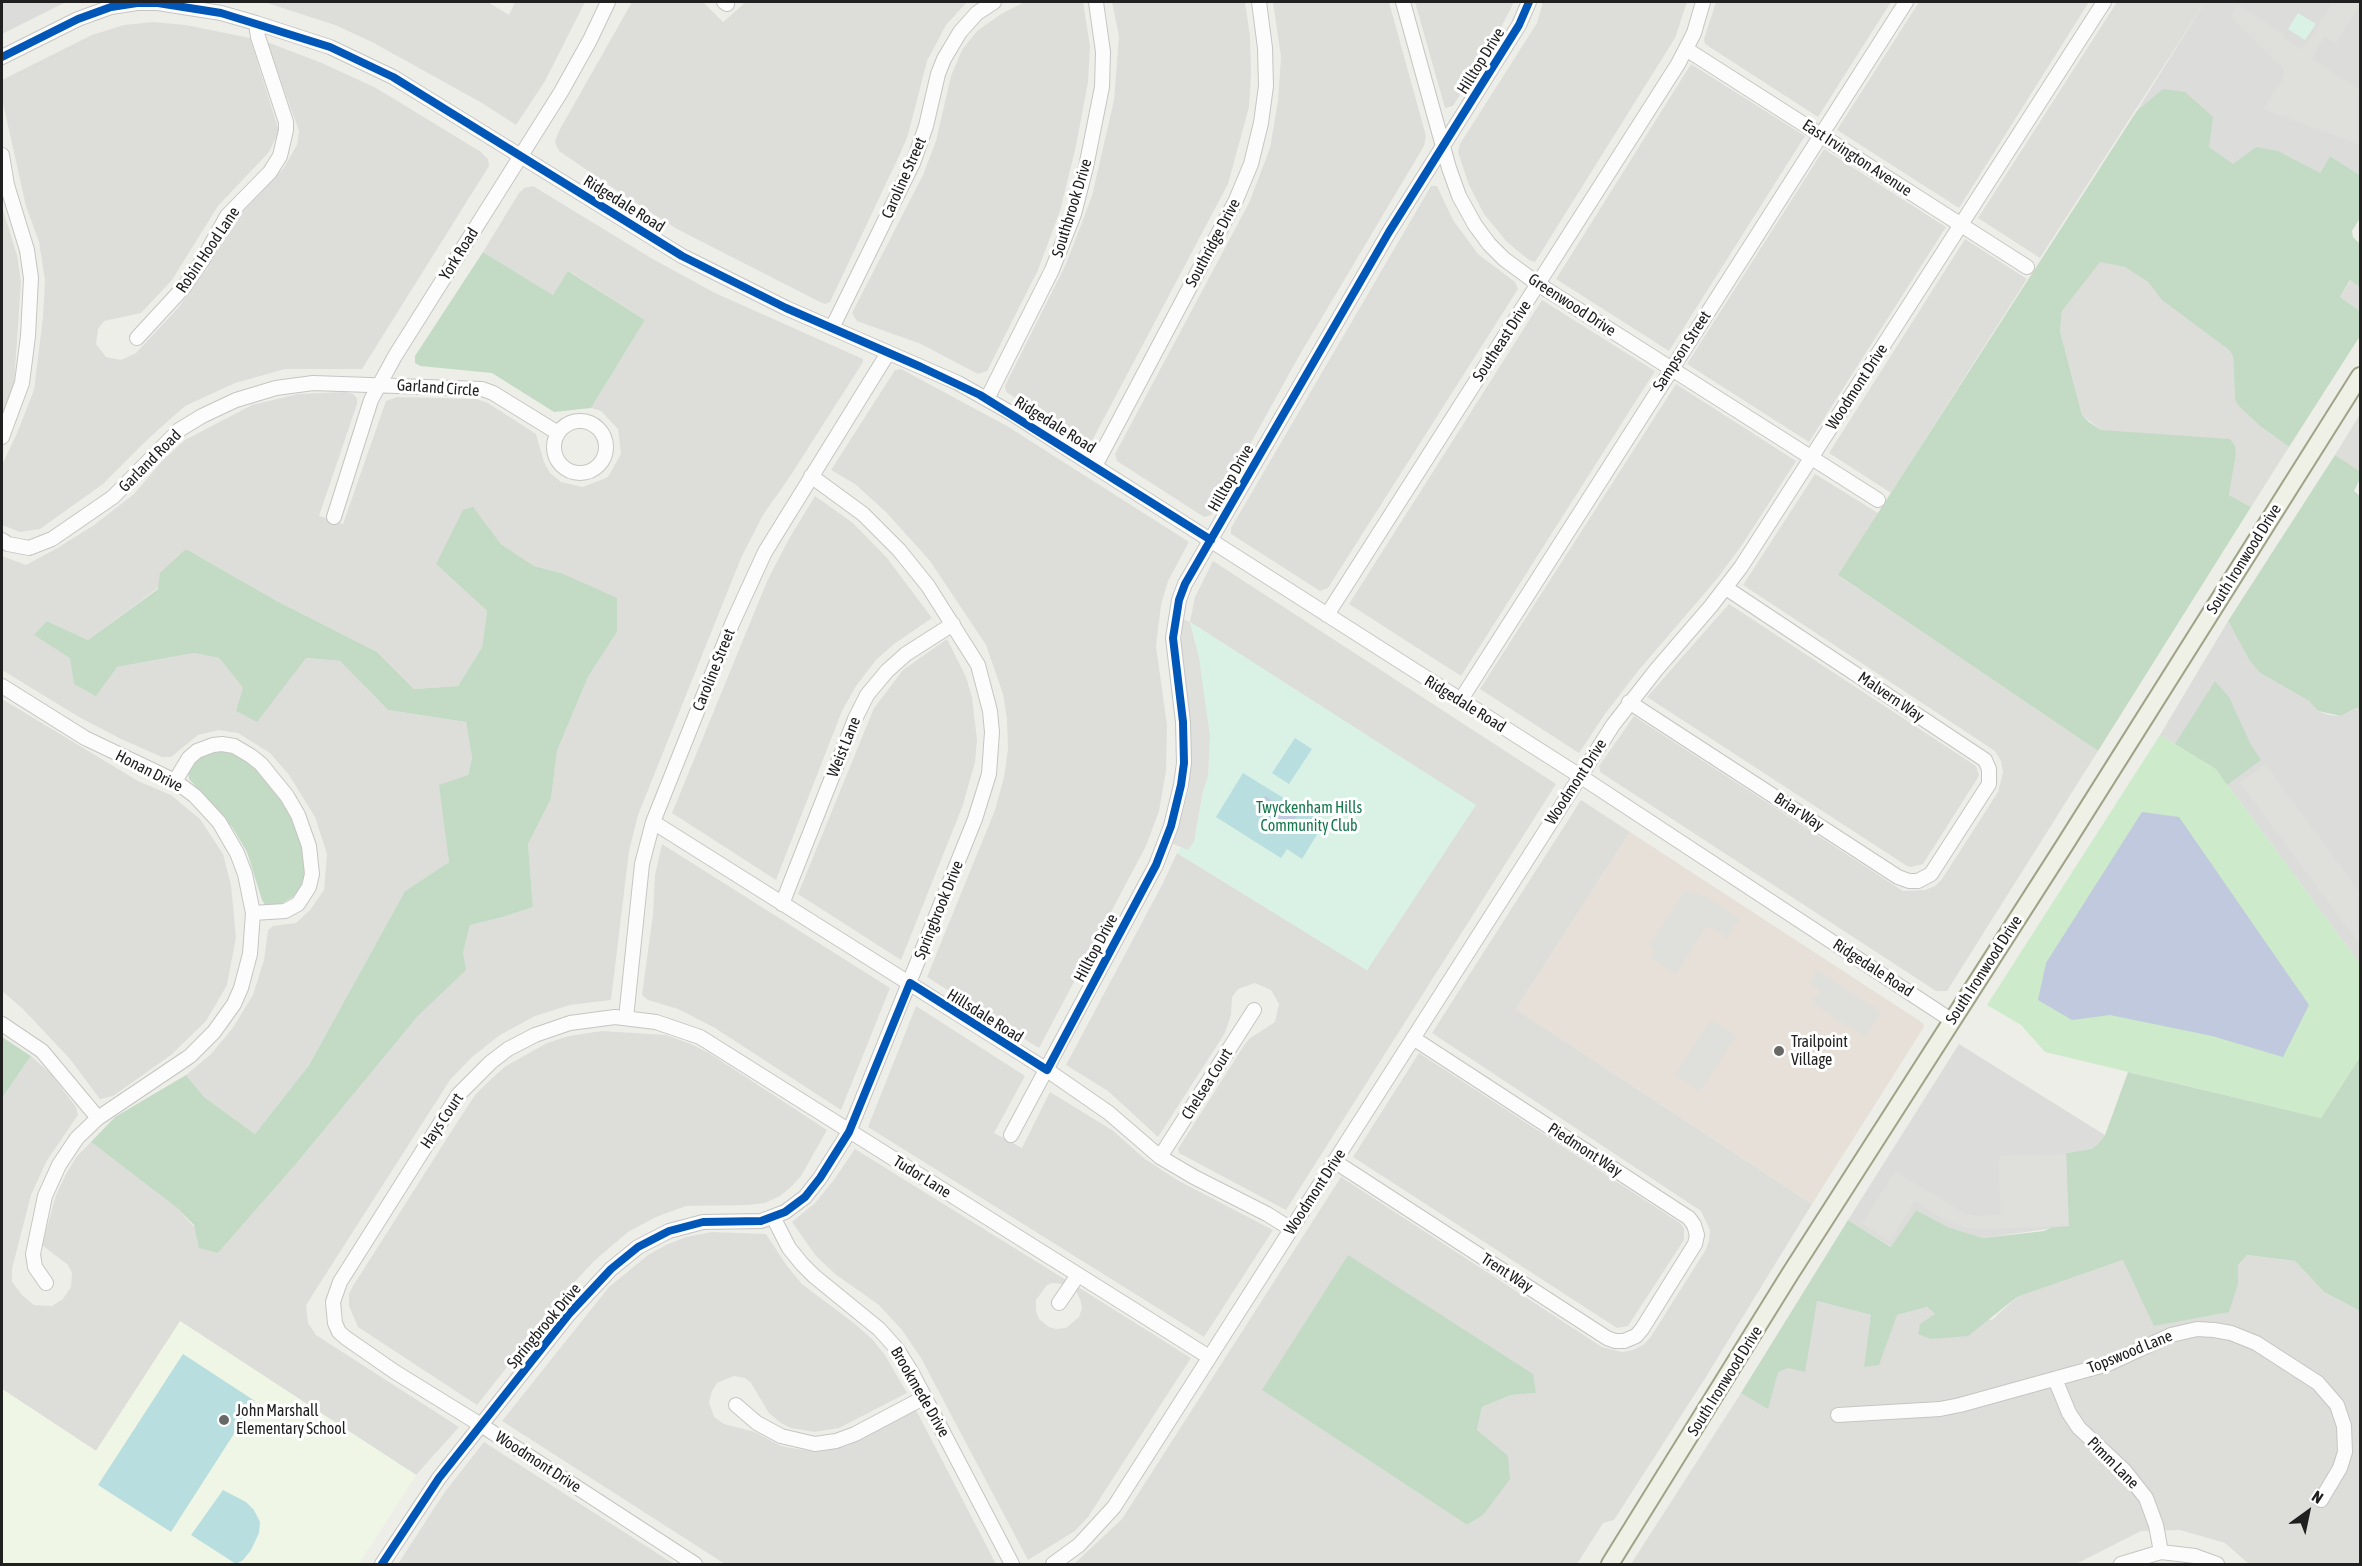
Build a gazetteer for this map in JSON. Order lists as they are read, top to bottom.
{
  "streets": {
    "main road": ["South Ironwood Drive"],
    "street": [
      "Hilltop Drive",
      "East Irvington Avenue",
      "Caroline Street",
      "Ridgedale Road",
      "Southbrook Drive",
      "Southridge Drive",
      "Robin Hood Lane",
      "York Road",
      "Greenwood Drive",
      "Southeast Drive",
      "Sampson Street",
      "Woodmont Drive",
      "Garland Circle",
      "Garland Road",
      "Malvern Way",
      "Weist Lane",
      "Honan Drive",
      "Briar Way",
      "Springbrook Drive",
      "Hillsdale Road",
      "Chelsea Court",
      "Hays Court",
      "Piedmont Way",
      "Tudor Lane",
      "Trent Way",
      "Topswood Lane",
      "Brookmede Drive",
      "Pimm Lane"
    ]
  },
  "crossings": [
    ["Hilltop Drive", "Ridgedale Road"],
    ["Hilltop Drive", "Greenwood Drive"],
    ["Hilltop Drive", "Hillsdale Road"],
    ["East Irvington Avenue", "Southeast Drive"],
    ["East Irvington Avenue", "Sampson Street"],
    ["East Irvington Avenue", "Woodmont Drive"],
    ["Caroline Street", "Ridgedale Road"],
    ["Caroline Street", "Springbrook Drive"],
    ["Caroline Street", "Hillsdale Road"],
    ["Caroline Street", "Hays Court"],
    ["Caroline Street", "Tudor Lane"],
    ["Ridgedale Road", "Southbrook Drive"],
    ["Ridgedale Road", "Southridge Drive"],
    ["Ridgedale Road", "Robin Hood Lane"],
    ["Ridgedale Road", "York Road"],
    ["Ridgedale Road", "Southeast Drive"],
    ["Ridgedale Road", "Sampson Street"],
    ["Ridgedale Road", "Woodmont Drive"],
    ["Ridgedale Road", "South Ironwood Drive"],
    ["York Road", "Garland Circle"],
    ["York Road", "Garland Road"],
    ["Greenwood Drive", "Southeast Drive"],
    ["Greenwood Drive", "Sampson Street"],
    ["Greenwood Drive", "Woodmont Drive"],
    ["Woodmont Drive", "Malvern Way"],
    ["Woodmont Drive", "Briar Way"],
    ["Woodmont Drive", "Springbrook Drive"],
    ["Woodmont Drive", "Hillsdale Road"],
    ["Woodmont Drive", "Hays Court"],
    ["Woodmont Drive", "Piedmont Way"],
    ["Woodmont Drive", "Tudor Lane"],
    ["Woodmont Drive", "Trent Way"],
    ["Garland Circle", "Garland Road"],
    ["Malvern Way", "Briar Way"],
    ["Weist Lane", "Springbrook Drive"],
    ["Weist Lane", "Hillsdale Road"],
    ["Springbrook Drive", "Hillsdale Road"],
    ["Springbrook Drive", "Tudor Lane"],
    ["Springbrook Drive", "Brookmede Drive"],
    ["Hillsdale Road", "Chelsea Court"],
    ["Hays Court", "Tudor Lane"],
    ["Piedmont Way", "Trent Way"],
    ["Topswood Lane", "Pimm Lane"]
  ],
  "parks": ["Twyckenham Hills Community Club"],
  "places": ["Trailpoint Village", "John Marshall Elementary School"],
  "north": "top right"
}
